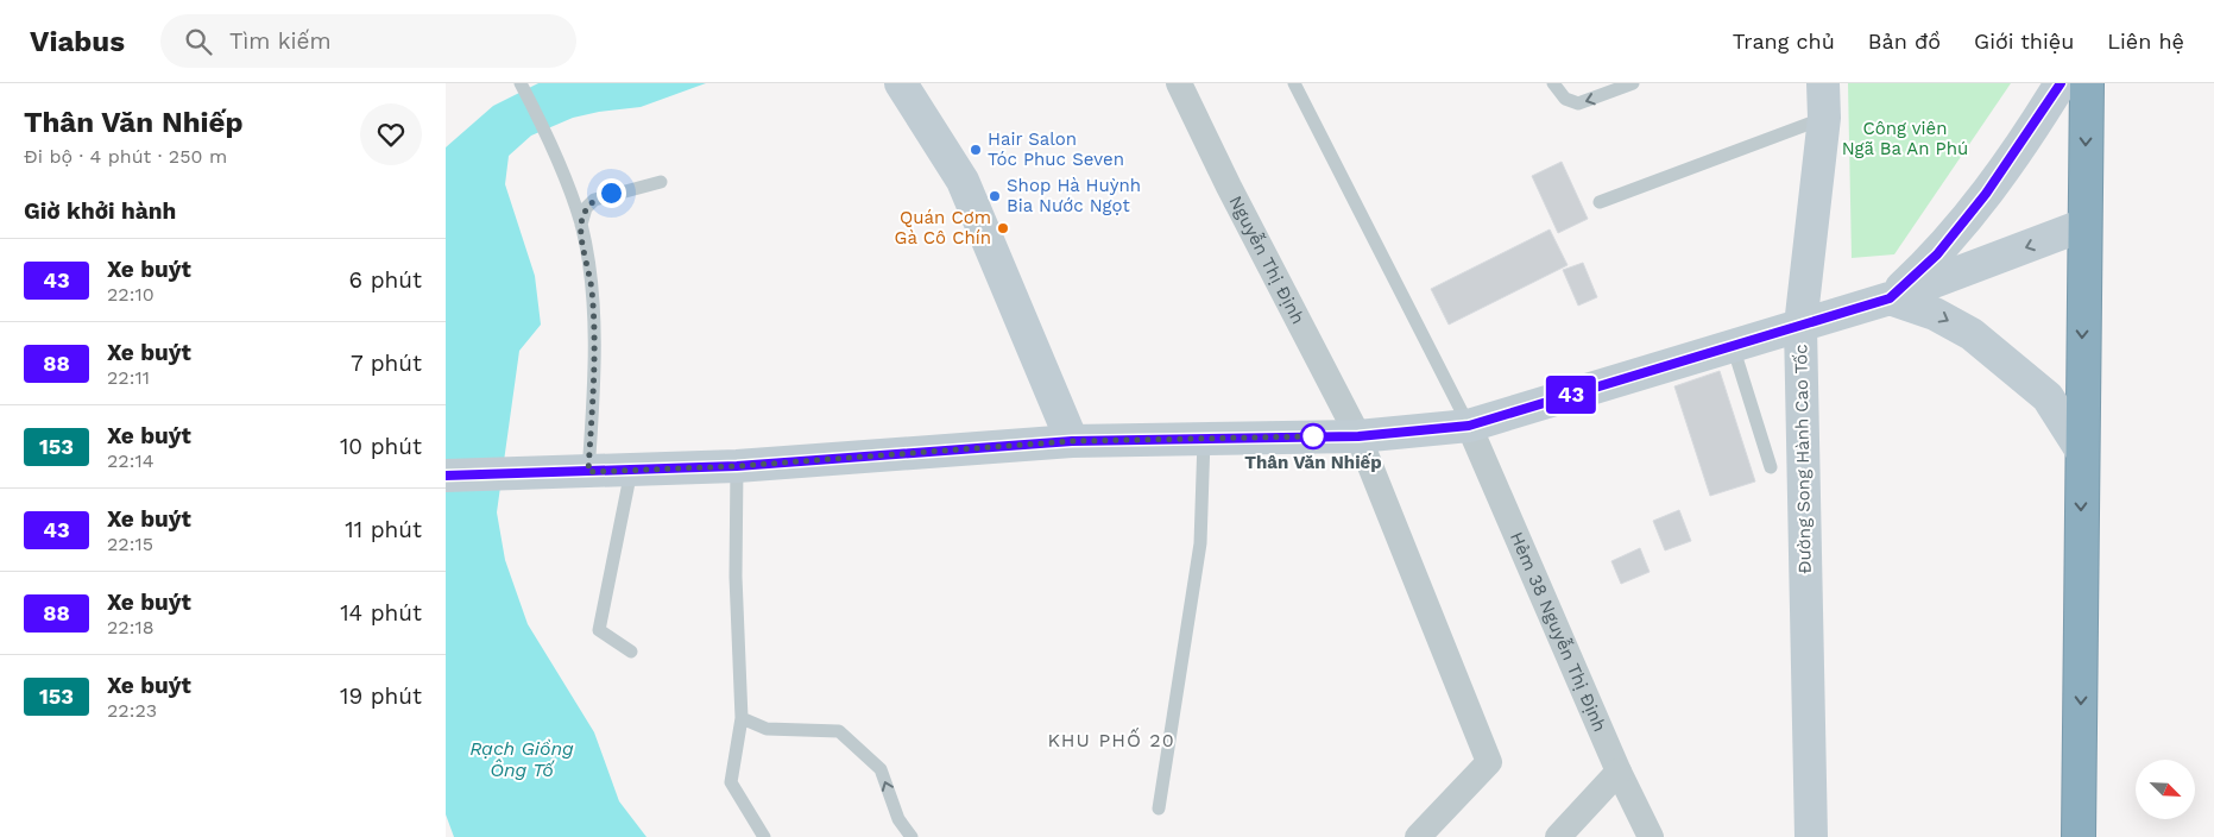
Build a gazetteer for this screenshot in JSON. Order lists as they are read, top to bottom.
{
  "streets": {
    "main road": ["Đường Song Hành Cao Tốc"],
    "street": ["Nguyễn Thị Định", "Hẻm 38 Nguyễn Thị Định"]
  },
  "districts": ["KHU PHỐ 20"],
  "water": ["Rạch Giồng Ông Tố"],
  "parks": ["Công viên Ngã Ba An Phú"],
  "places": [
    "Hair Salon Tóc Phuc Seven",
    "Shop Hà Huỳnh Bia Nước Ngọt",
    "Quán Cơm Gà Cô Chín",
    "Thân Văn Nhiếp"
  ],
  "lines": ["bus line 43"],
  "north": "bottom right",
  "page": {
    "header": "Viabus",
    "search": "Tìm kiếm",
    "nav": [
      "Trang chủ",
      "Bản đồ",
      "Giới thiệu",
      "Liên hệ"
    ],
    "heading": [
      ["Thân Văn Nhiếp", "Đi bộ · 4 phút · 250 m"],
      "Giờ khởi hành"
    ],
    "on_map": "43",
    "list": [
      {
        "mark": "43",
        "name": "Xe buýt",
        "note": "22:10",
        "value": "6 phút"
      },
      {
        "mark": "88",
        "name": "Xe buýt",
        "note": "22:11",
        "value": "7 phút"
      },
      {
        "mark": "153",
        "name": "Xe buýt",
        "note": "22:14",
        "value": "10 phút"
      },
      {
        "mark": "43",
        "name": "Xe buýt",
        "note": "22:15",
        "value": "11 phút"
      },
      {
        "mark": "88",
        "name": "Xe buýt",
        "note": "22:18",
        "value": "14 phút"
      },
      {
        "mark": "153",
        "name": "Xe buýt",
        "note": "22:23",
        "value": "19 phút"
      }
    ]
  }
}
